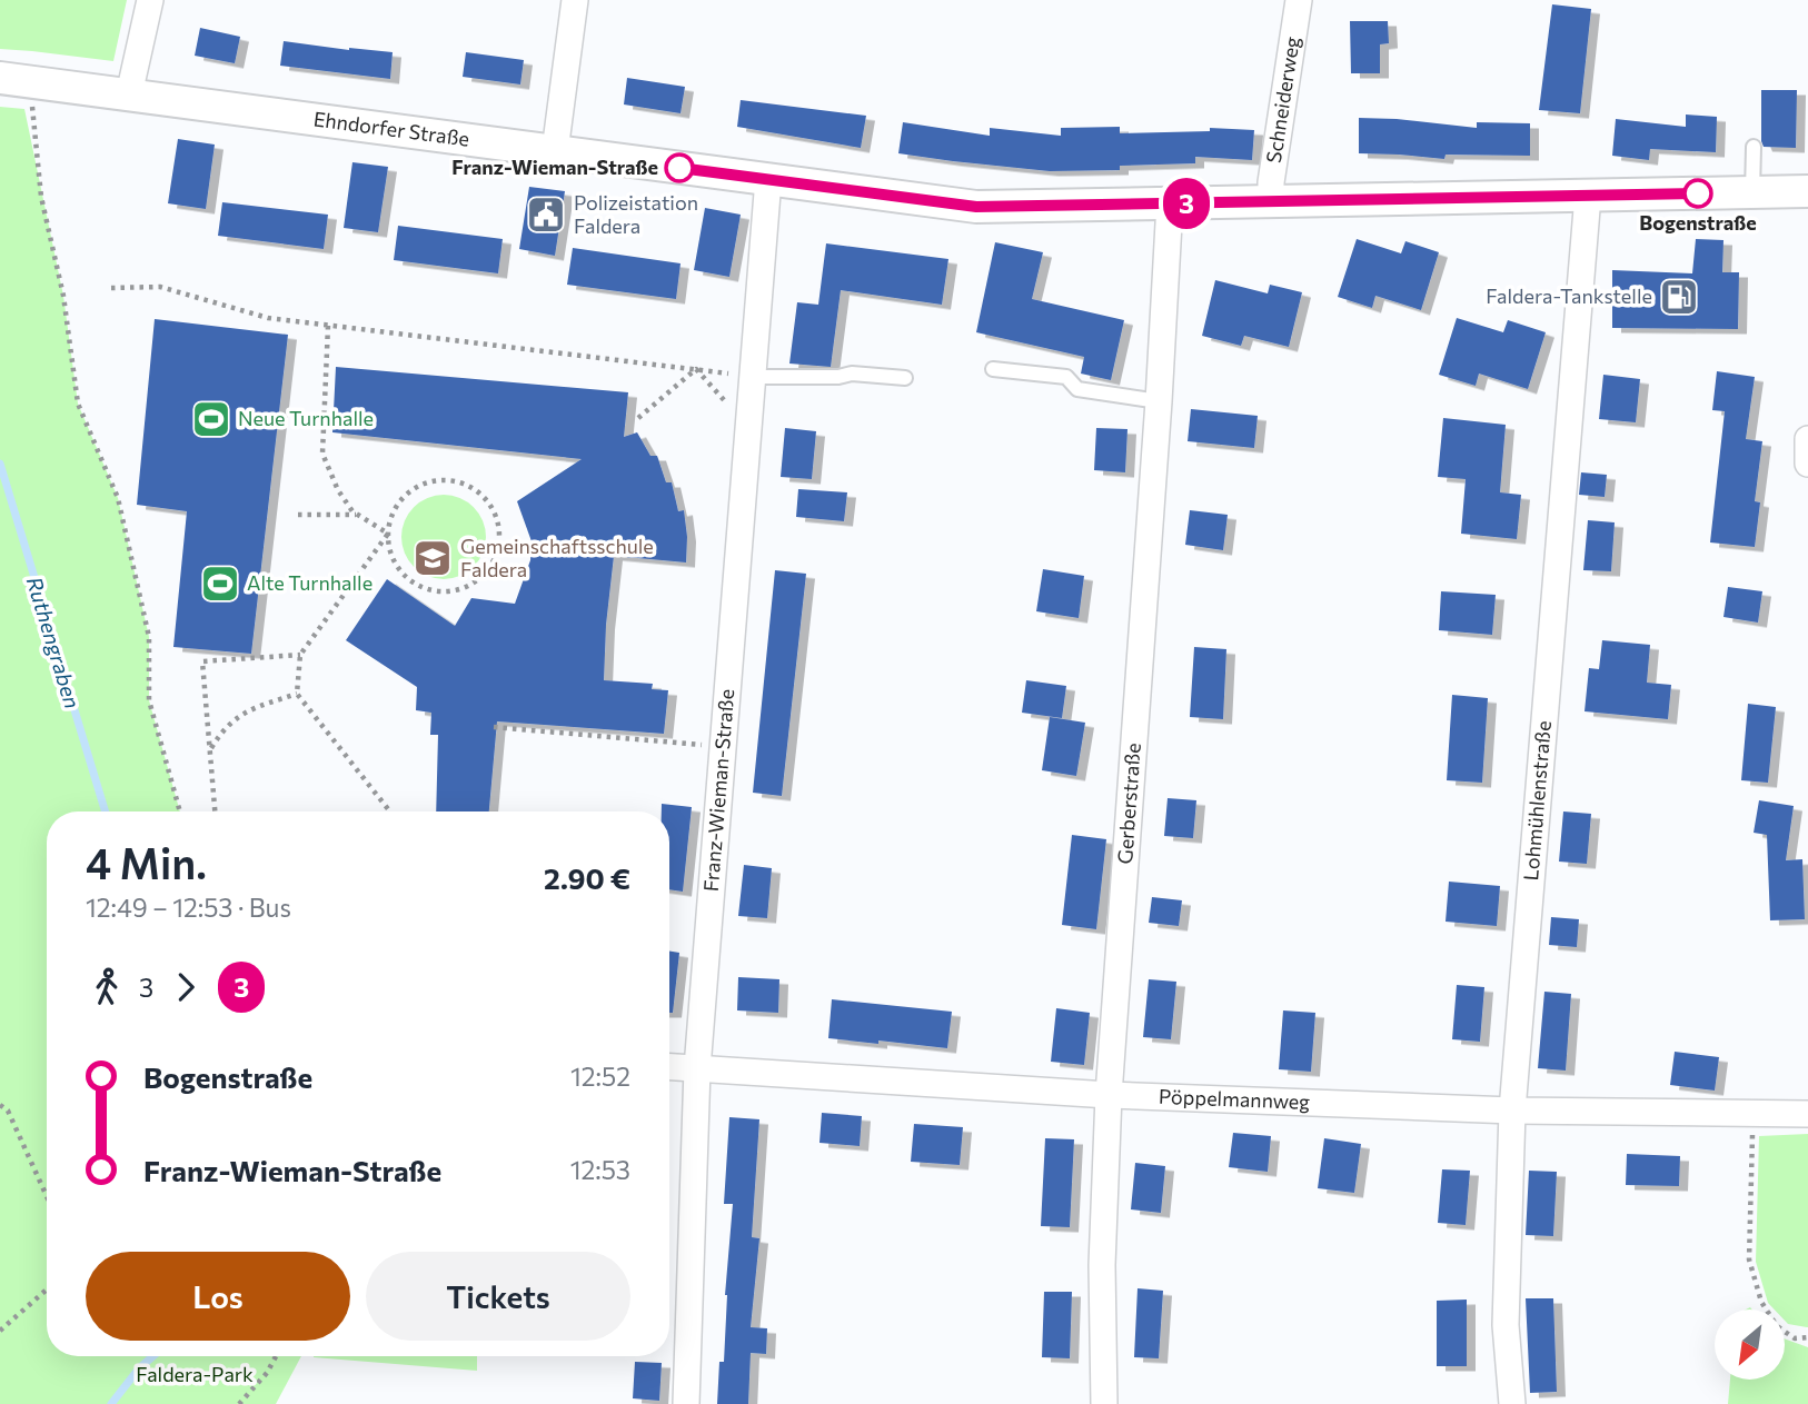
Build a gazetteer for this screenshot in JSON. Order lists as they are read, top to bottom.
{
  "streets": {
    "street": [
      "Schneiderweg",
      "Ehndorfer Straße",
      "Franz-Wieman-Straße",
      "Lohmühlenstraße",
      "Gerberstraße",
      "Pöppelmannweg"
    ]
  },
  "crossings": [
    ["Schneiderweg", "Ehndorfer Straße"],
    ["Ehndorfer Straße", "Franz-Wieman-Straße"],
    ["Ehndorfer Straße", "Lohmühlenstraße"],
    ["Ehndorfer Straße", "Gerberstraße"],
    ["Franz-Wieman-Straße", "Pöppelmannweg"],
    ["Lohmühlenstraße", "Pöppelmannweg"],
    ["Gerberstraße", "Pöppelmannweg"]
  ],
  "water": ["Ruthengraben"],
  "parks": ["Faldera-Park"],
  "places": {
    "other": ["Franz-Wieman-Straße", "Bogenstraße"],
    "public building": ["Polizeistation Faldera"],
    "fuel station": ["Faldera-Tankstelle"],
    "sports": ["Neue Turnhalle", "Alte Turnhalle"],
    "school or university": ["Gemeinschaftsschule Faldera"]
  },
  "lines": ["bus line 3"],
  "north": "bottom left",
  "page": {
    "on_map": "3",
    "heading": ["4 Min.", "12:49 – 12:53 · Bus", "2.90 €"],
    "legs": ["3", "3"],
    "list": [
      {
        "name": "Bogenstraße",
        "value": "12:52"
      },
      {
        "name": "Franz-Wieman-Straße",
        "value": "12:53"
      }
    ],
    "buttons": ["Los", "Tickets"]
  }
}
